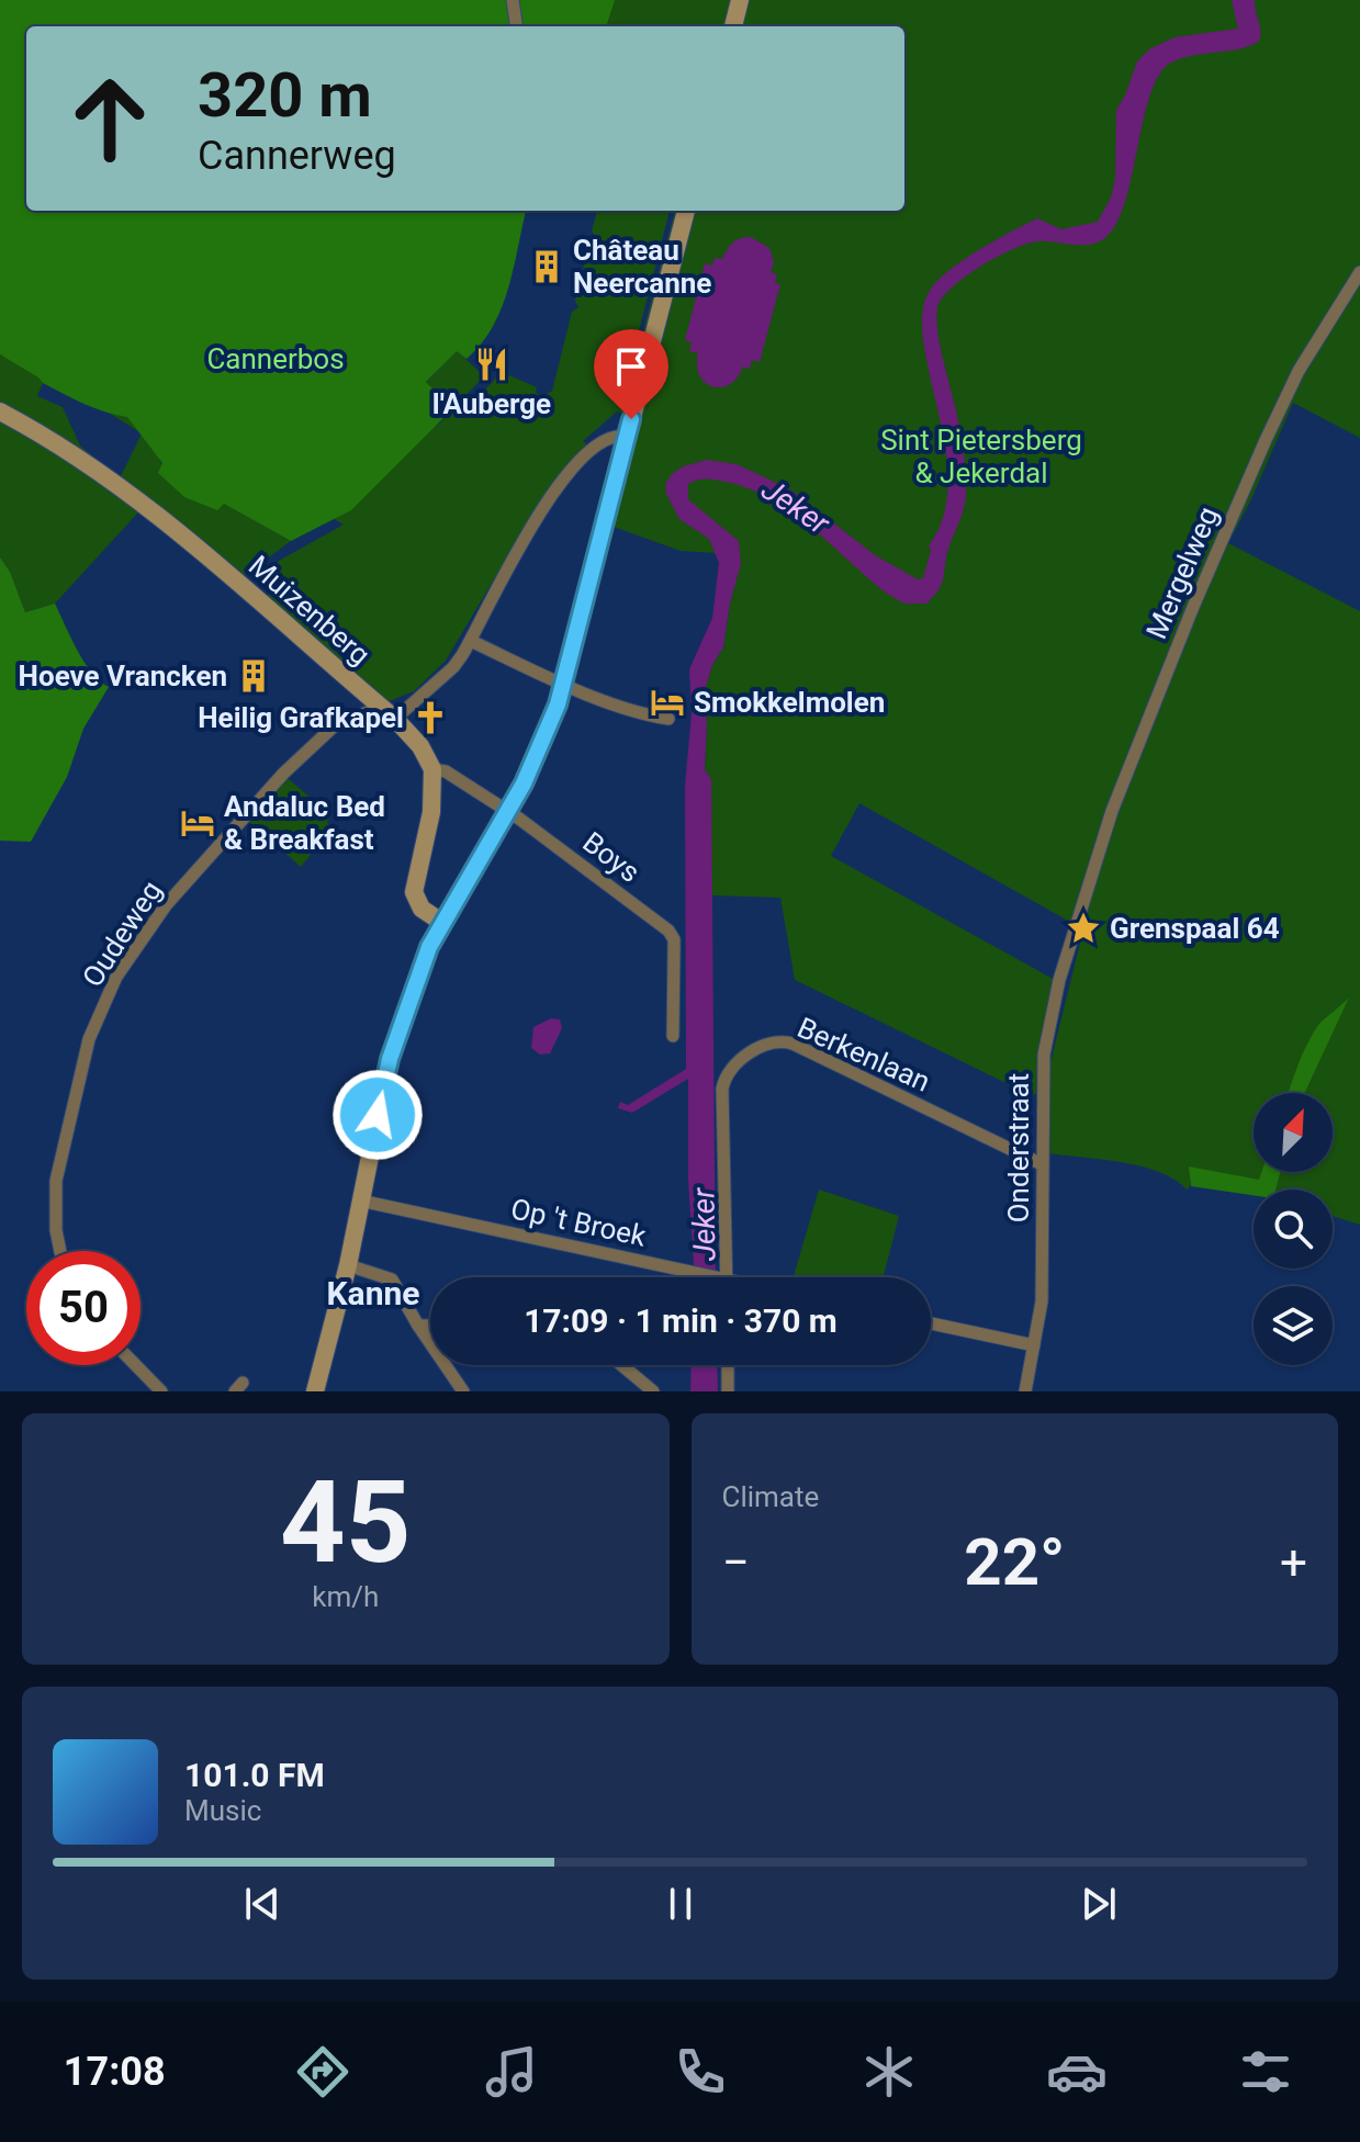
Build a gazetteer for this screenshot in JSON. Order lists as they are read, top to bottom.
{
  "streets": {
    "main road": ["Muizenberg"],
    "street": [
      "Mergelweg",
      "Boys",
      "Oudeweg",
      "Berkenlaan",
      "Onderstraat",
      "Op 't Broek"
    ]
  },
  "crossings": [
    ["Mergelweg", "Onderstraat"],
    ["Muizenberg", "Boys"],
    ["Muizenberg", "Oudeweg"],
    ["Berkenlaan", "Onderstraat"]
  ],
  "districts": ["Kanne"],
  "water": ["Jeker"],
  "parks": ["Cannerbos", "Sint Pietersberg & Jekerdal"],
  "places": {
    "building": ["Château Neercanne", "Hoeve Vrancken"],
    "restaurant": ["l'Auberge"],
    "hotel": ["Smokkelmolen", "Andaluc Bed & Breakfast"],
    "church": ["Heilig Grafkapel"],
    "place": ["Grenspaal 64"]
  },
  "north": "top right",
  "page": {
    "turn": ["320 m", "Cannerweg"],
    "limit": "50",
    "trip": "17:09 · 1 min · 370 m",
    "tile": [
      ["45", "km/h"],
      "Climate"
    ],
    "heat": ["−", "22°", "+"],
    "song": ["101.0 FM", "Music"],
    "tabs": "17:08"
  }
}
